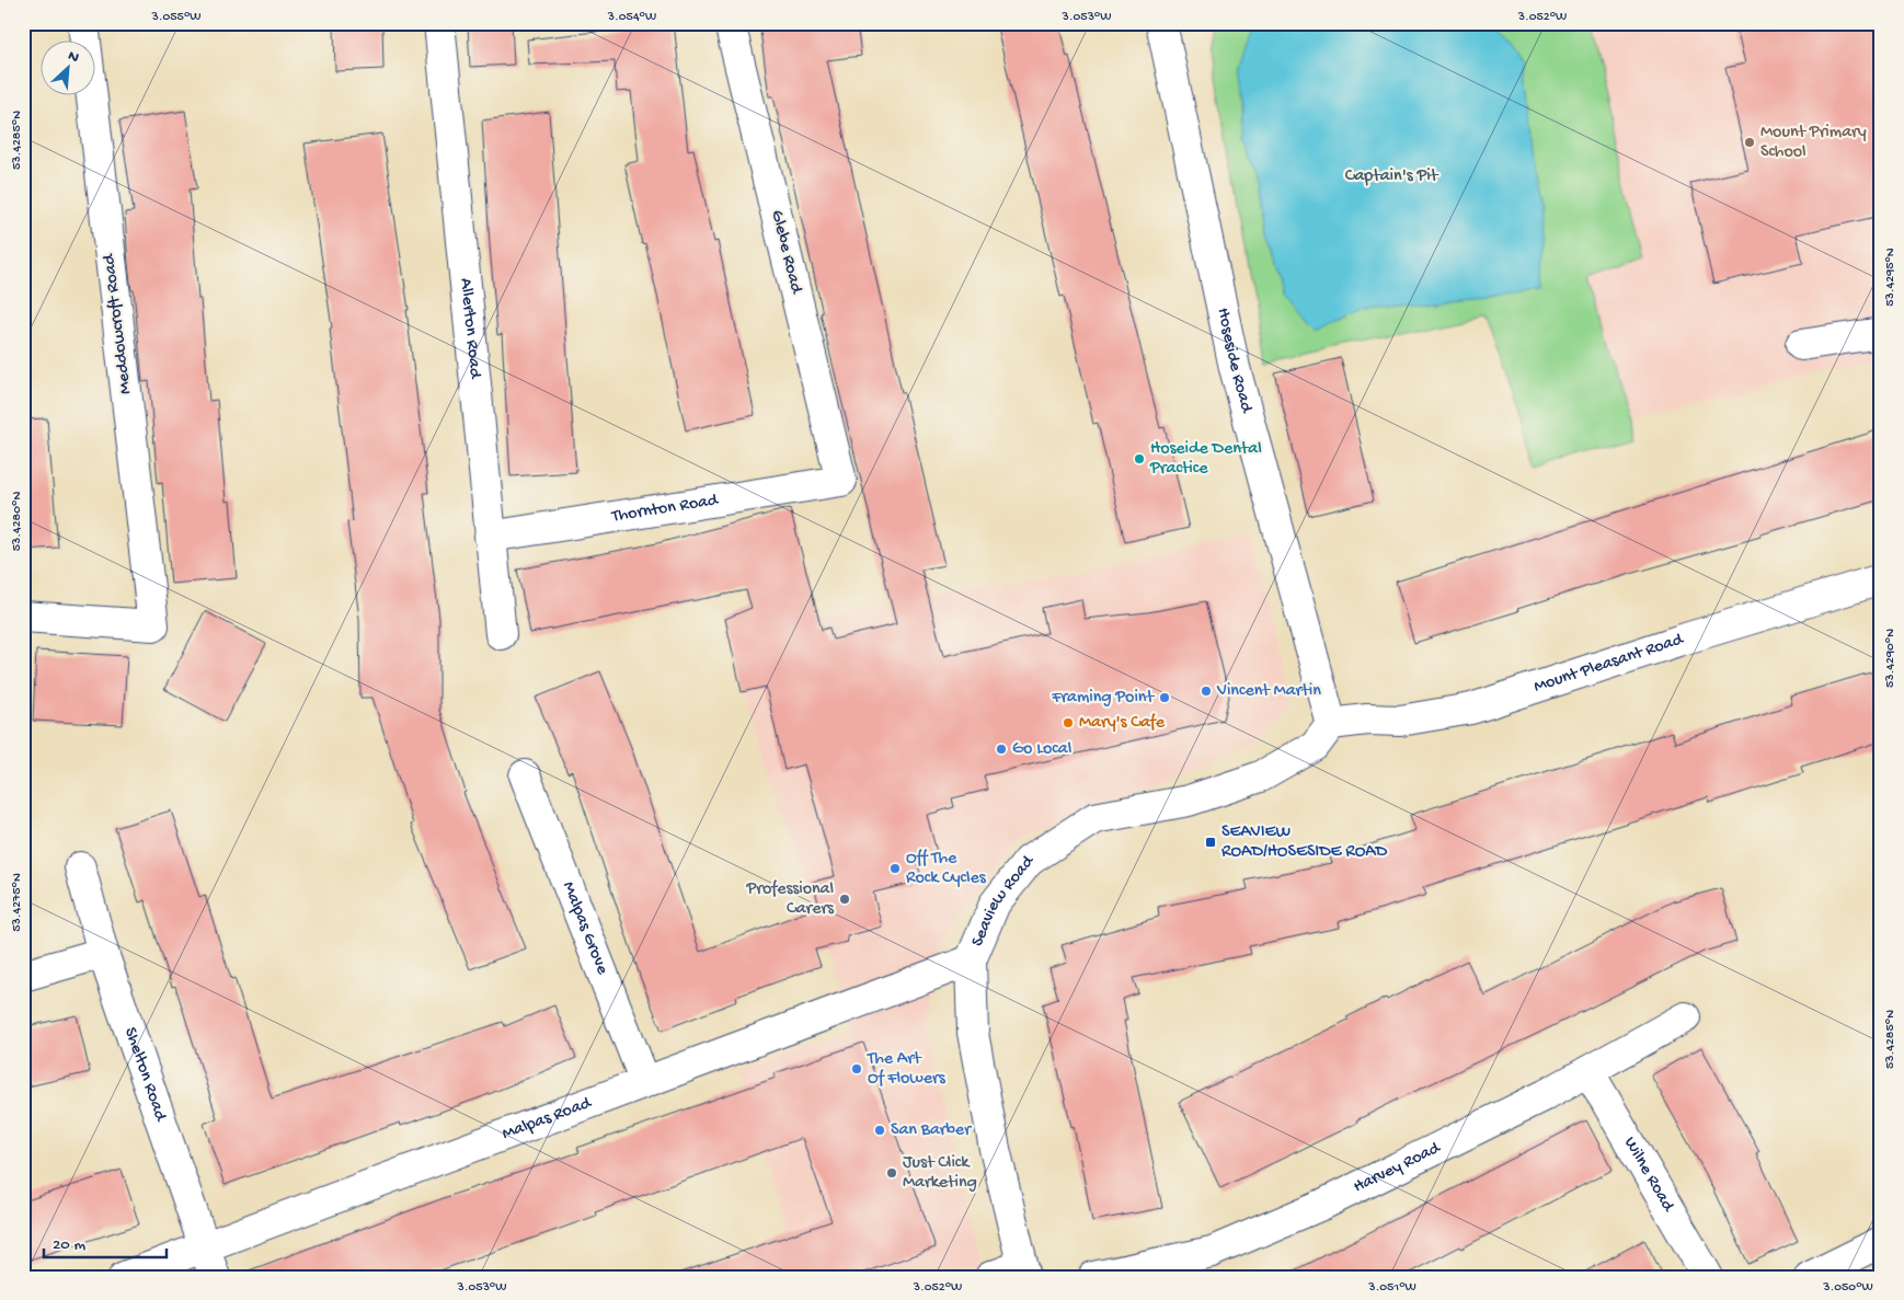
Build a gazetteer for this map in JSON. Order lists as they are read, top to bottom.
{
  "streets": {
    "street": [
      "Glebe Road",
      "Meddowcroft Road",
      "Allerton Road",
      "Hoseside Road",
      "Thornton Road",
      "Mount Pleasant Road",
      "Seaview Road",
      "Malpas Grove",
      "Shelton Road",
      "Malpas Road",
      "Harvey Road",
      "Wilne Road"
    ]
  },
  "crossings": [
    ["Glebe Road", "Thornton Road"],
    ["Allerton Road", "Thornton Road"],
    ["Hoseside Road", "Mount Pleasant Road"],
    ["Hoseside Road", "Seaview Road"],
    ["Mount Pleasant Road", "Seaview Road"],
    ["Seaview Road", "Malpas Road"],
    ["Malpas Grove", "Malpas Road"],
    ["Shelton Road", "Malpas Road"],
    ["Harvey Road", "Wilne Road"]
  ],
  "parks": ["Captain's Pit"],
  "places": {
    "other": [
      "Mount Primary School",
      "Hoseide Dental Practice",
      "Vincent Martin",
      "Framing Point",
      "Mary's Cafe",
      "Go Local",
      "Off The Rock Cycles",
      "Professional Carers",
      "The Art Of Flowers",
      "San Barber",
      "Just Click Marketing"
    ],
    "transit": ["SEAVIEW ROAD/HOSESIDE ROAD"]
  },
  "scale_bar": "20 m",
  "north": "top right",
  "coordinates": [
    "3.055°W",
    "3.054°W",
    "3.053°W",
    "3.052°W",
    "53.4285°N",
    "53.4295°N",
    "53.4280°N",
    "53.4290°N",
    "53.4275°N",
    "3.051°W",
    "3.050°W"
  ]
}
